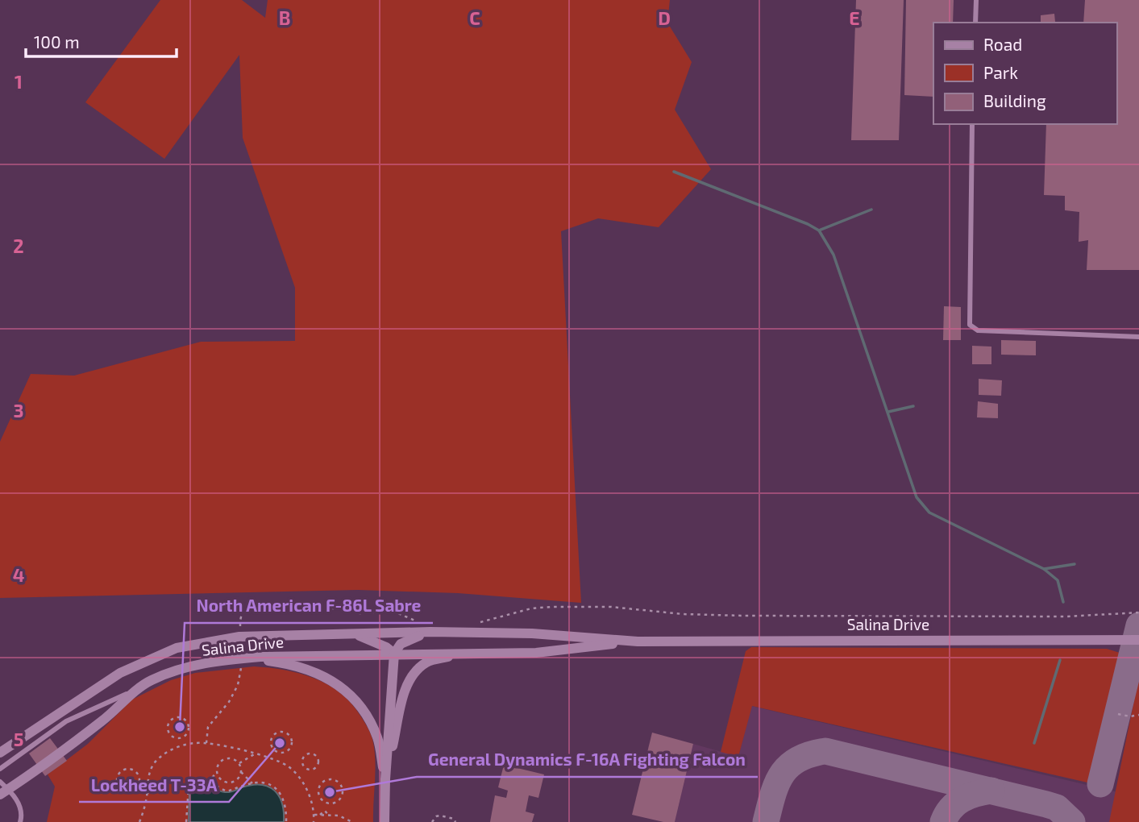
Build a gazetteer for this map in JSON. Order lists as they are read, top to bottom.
{
  "streets": {
    "street": ["Salina Drive"]
  },
  "places": ["North American F-86L Sabre", "Lockheed T-33A", "General Dynamics F-16A Fighting Falcon"],
  "legend": ["Road", "Park", "Building"],
  "scale_bar": "100 m",
  "grid": {
    "columns": [
      "B",
      "C",
      "D",
      "E"
    ],
    "rows": [
      "1",
      "2",
      "3",
      "4",
      "5"
    ]
  }
}
